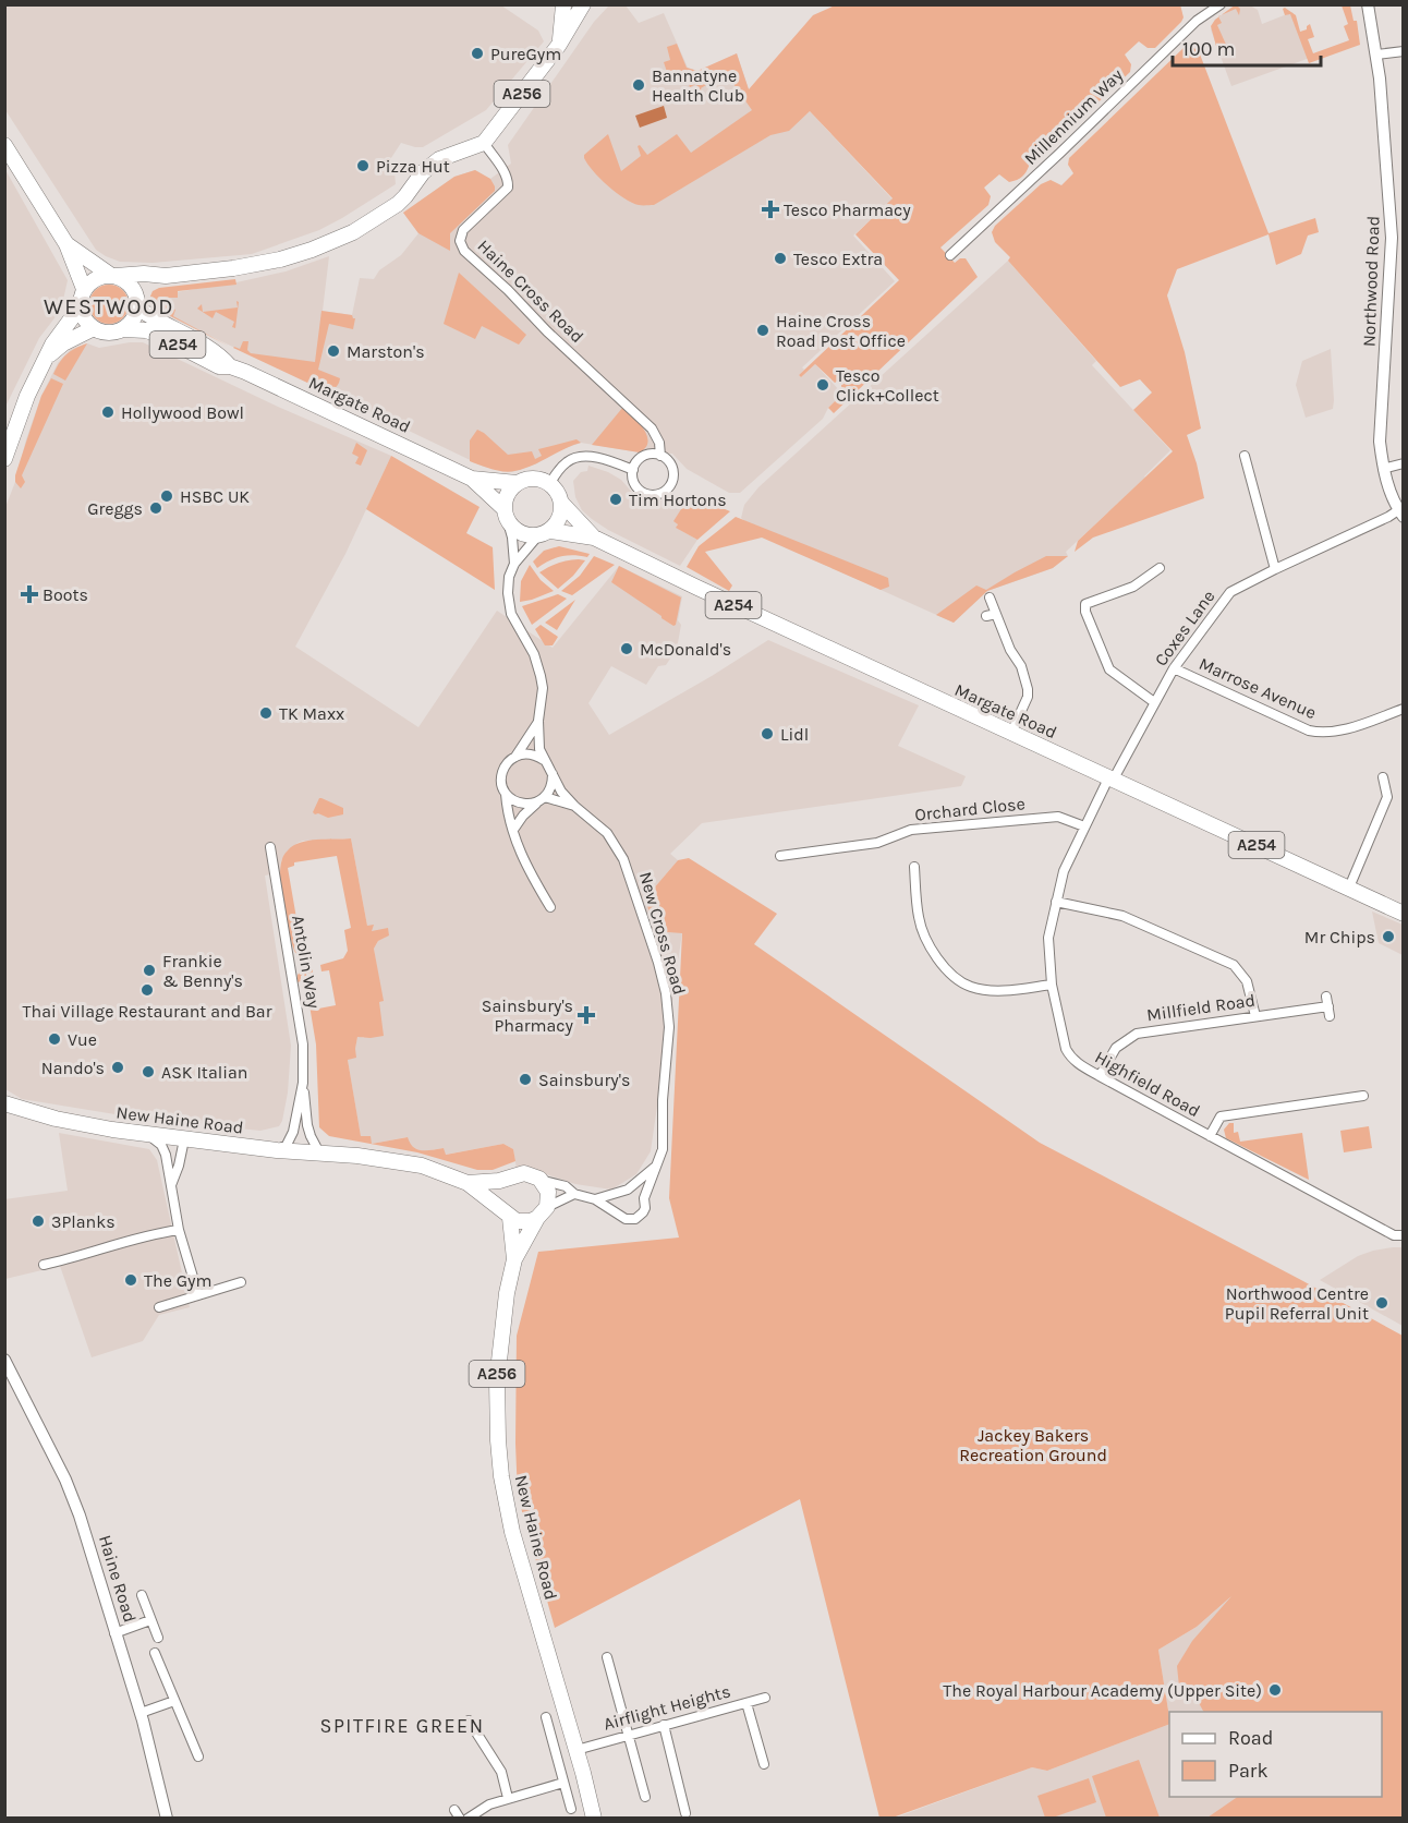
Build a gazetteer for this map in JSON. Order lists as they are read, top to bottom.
{
  "streets": {
    "main road": [
      "A256",
      "A254",
      "Margate Road",
      "New Haine Road"
    ],
    "street": [
      "Millennium Way",
      "Northwood Road",
      "Haine Cross Road",
      "Coxes Lane",
      "Marrose Avenue",
      "Orchard Close",
      "New Cross Road",
      "Antolin Way",
      "Millfield Road",
      "Highfield Road",
      "Haine Road",
      "Airflight Heights"
    ]
  },
  "crossings": [
    ["A256", "Haine Cross Road"],
    ["Northwood Road", "Coxes Lane"],
    ["Margate Road", "Coxes Lane"],
    ["Margate Road", "New Cross Road"],
    ["Margate Road", "Highfield Road"],
    ["Coxes Lane", "Marrose Avenue"],
    ["Coxes Lane", "Highfield Road"],
    ["Orchard Close", "Highfield Road"],
    ["Antolin Way", "New Haine Road"],
    ["Millfield Road", "Highfield Road"],
    ["New Haine Road", "Airflight Heights"]
  ],
  "districts": ["WESTWOOD", "SPITFIRE GREEN"],
  "parks": ["Jackey Bakers Recreation Ground"],
  "places": {
    "other": [
      "PureGym",
      "Bannatyne Health Club",
      "Pizza Hut",
      "Tesco Extra",
      "Haine Cross Road Post Office",
      "Marston's",
      "Tesco Click+Collect",
      "Hollywood Bowl",
      "HSBC UK",
      "Tim Hortons",
      "Greggs",
      "McDonald's",
      "TK Maxx",
      "Lidl",
      "Mr Chips",
      "Frankie & Benny's",
      "Thai Village Restaurant and Bar",
      "Vue",
      "Nando's",
      "ASK Italian",
      "Sainsbury's",
      "3Planks",
      "The Gym",
      "Northwood Centre Pupil Referral Unit",
      "The Royal Harbour Academy (Upper Site)"
    ],
    "health": ["Tesco Pharmacy", "Boots", "Sainsbury's Pharmacy"]
  },
  "legend": ["Road", "Park"],
  "scale_bar": "100 m"
}
